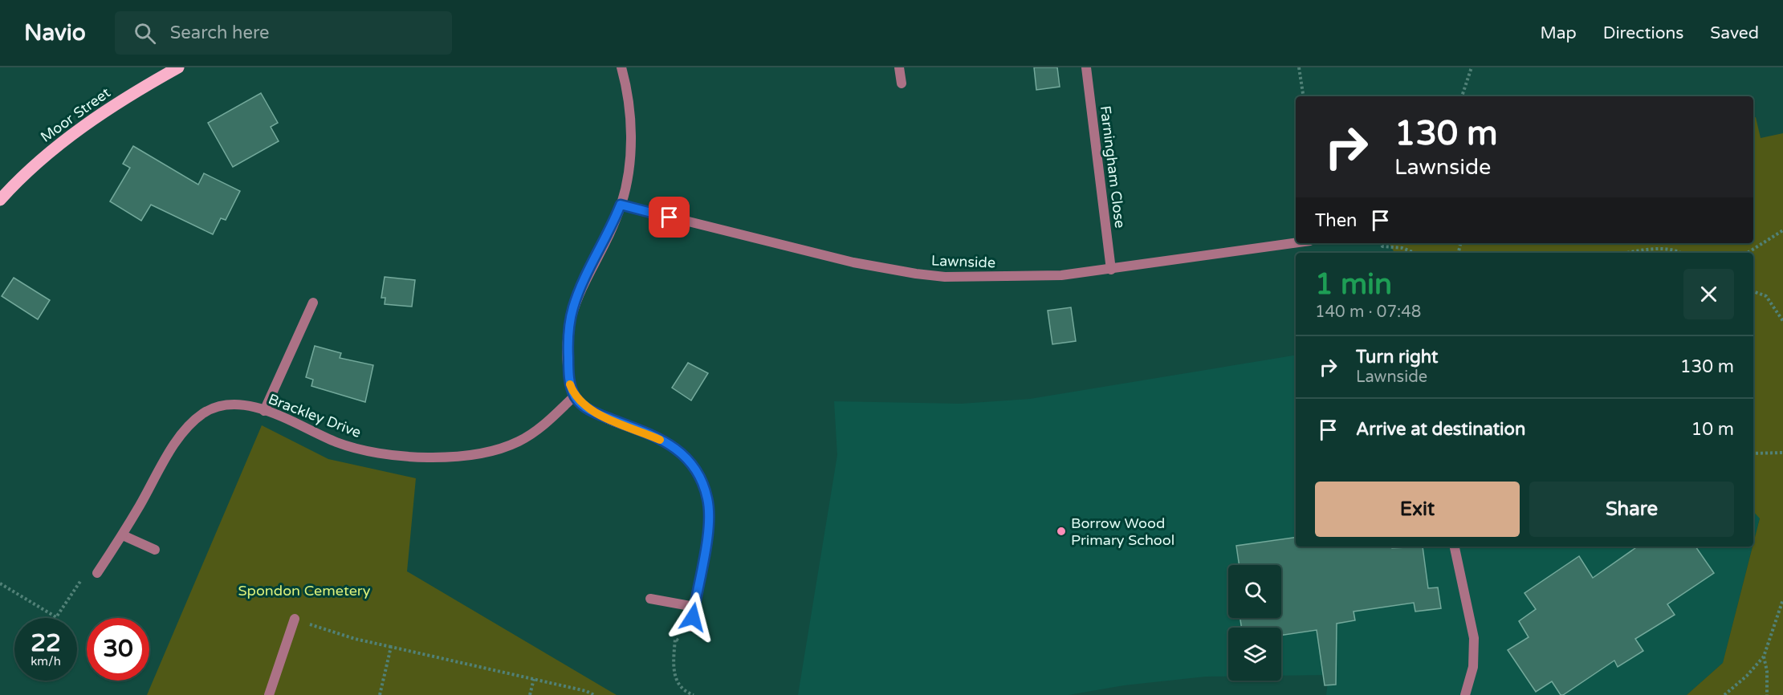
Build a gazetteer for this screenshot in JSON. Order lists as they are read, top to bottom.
{
  "streets": {
    "main road": ["Moor Street"],
    "street": ["Farningham Close", "Lawnside", "Brackley Drive"]
  },
  "crossings": [
    ["Farningham Close", "Lawnside"]
  ],
  "parks": ["Spondon Cemetery"],
  "places": ["Borrow Wood Primary School"],
  "page": {
    "header": "Navio",
    "search": "Search here",
    "nav": ["Map", "Directions", "Saved"],
    "turn": ["130 m", "Lawnside"],
    "then": "Then",
    "heading": ["1 min", "140 m · 07:48"],
    "list": [
      {
        "name": "Turn right",
        "note": "Lawnside",
        "value": "130 m"
      },
      {
        "name": "Arrive at destination",
        "value": "10 m"
      }
    ],
    "buttons": ["Exit", "Share"],
    "speed": "22 km/h",
    "limit": "30"
  }
}
